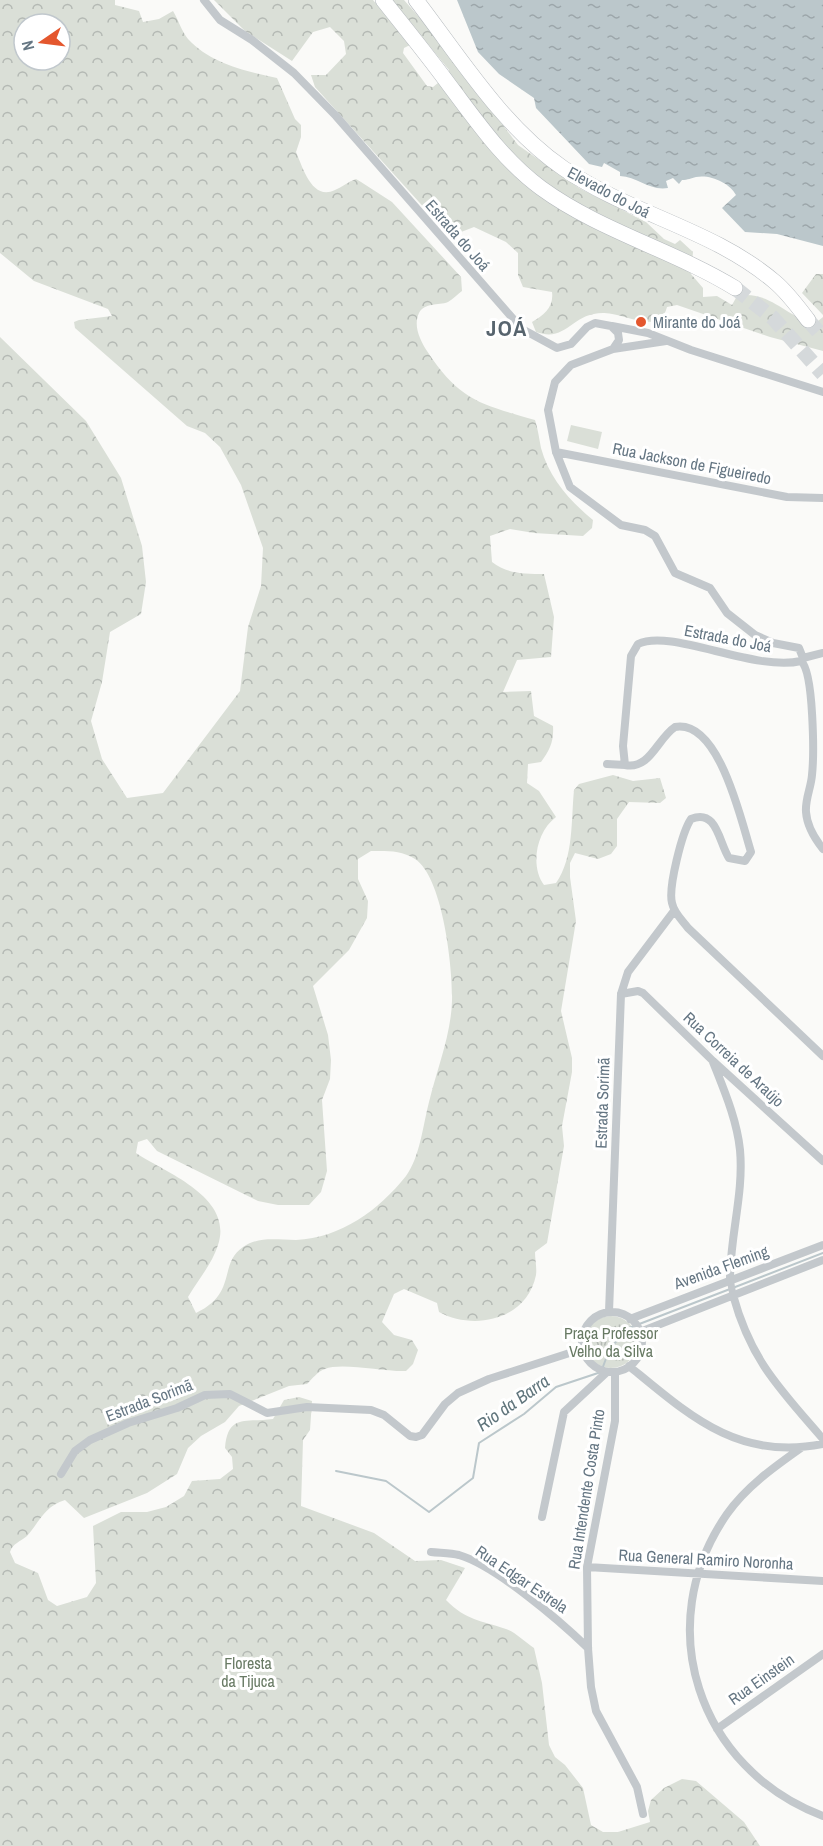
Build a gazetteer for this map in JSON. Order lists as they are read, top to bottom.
{
  "streets": {
    "highway": ["Elevado do Joá"],
    "street": [
      "Estrada do Joá",
      "Rua Jackson de Figueiredo",
      "Rua Correia de Araújo",
      "Estrada Sorimã",
      "Avenida Fleming",
      "Rua Intendente Costa Pinto",
      "Rua General Ramiro Noronha",
      "Rua Edgar Estrela",
      "Rua Einstein"
    ]
  },
  "crossings": [
    ["Estrada do Joá", "Rua Jackson de Figueiredo"],
    ["Rua Correia de Araújo", "Estrada Sorimã"],
    ["Estrada Sorimã", "Avenida Fleming"],
    ["Estrada Sorimã", "Rua Intendente Costa Pinto"],
    ["Avenida Fleming", "Rua Intendente Costa Pinto"],
    ["Rua Intendente Costa Pinto", "Rua General Ramiro Noronha"],
    ["Rua Intendente Costa Pinto", "Rua Edgar Estrela"]
  ],
  "districts": ["JOÁ"],
  "water": ["Rio da Barra"],
  "parks": ["Praça Professor Velho da Silva", "Floresta da Tijuca"],
  "places": ["Mirante do Joá"],
  "north": "left"
}
